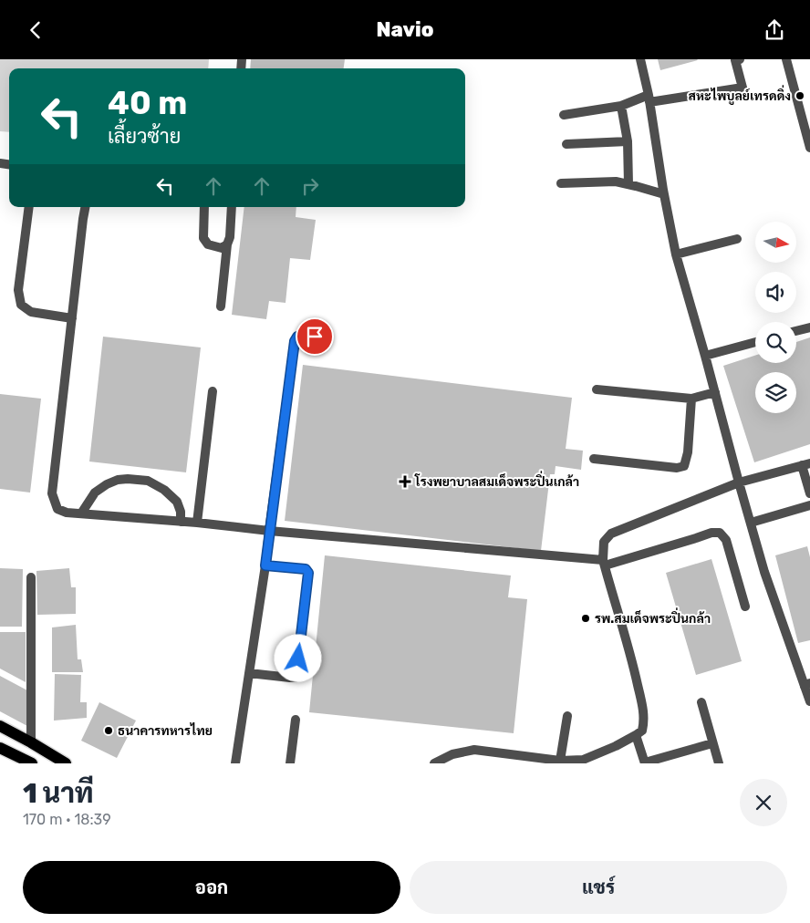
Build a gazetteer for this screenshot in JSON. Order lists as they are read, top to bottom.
{
  "places": {
    "other": ["สหะไพบูลย์เทรดดิ่ง", "รพ.สมเด็จพระปิ่นกล้า", "ธนาคารทหารไทย"],
    "health": ["โรงพยาบาลสมเด็จพระปิ่นเกล้า"]
  },
  "north": "right",
  "page": {
    "header": "Navio",
    "turn": ["40 m", "เลี้ยวซ้าย"],
    "heading": ["1 นาที", "170 m · 18:39"],
    "buttons": ["ออก", "แชร์"]
  }
}
